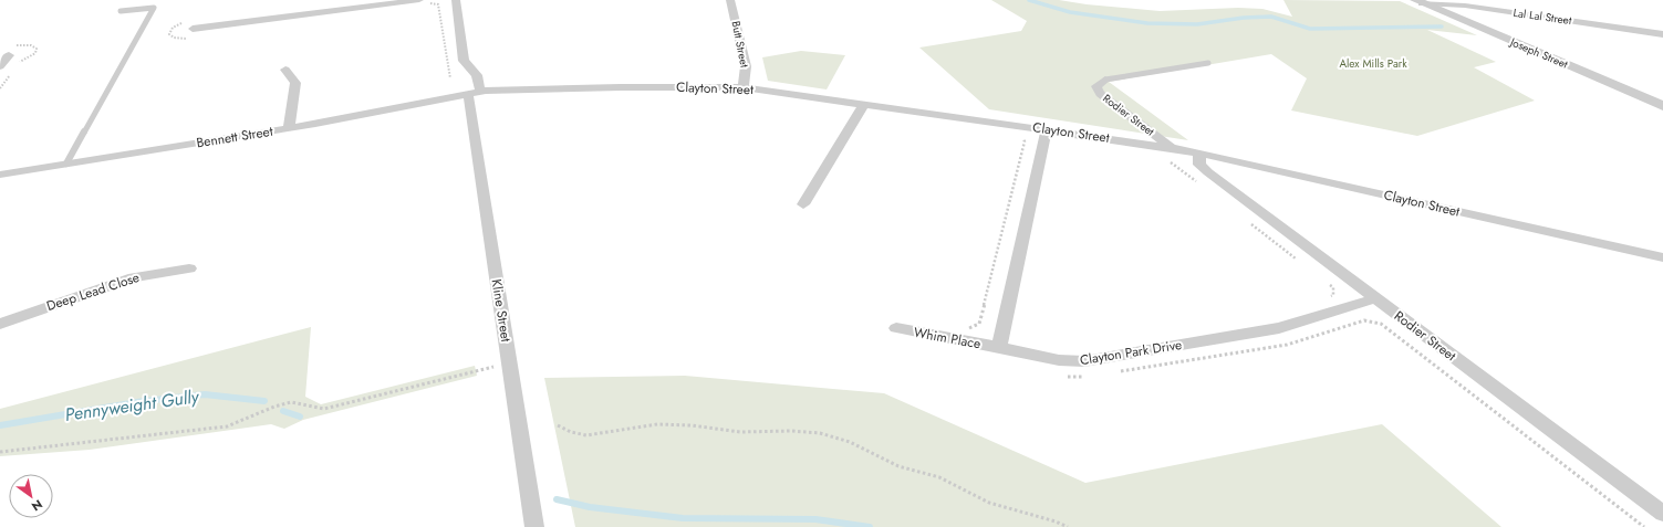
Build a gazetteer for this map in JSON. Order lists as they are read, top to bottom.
{
  "streets": {
    "street": [
      "Lal Lal Street",
      "Butt Street",
      "Joseph Street",
      "Clayton Street",
      "Rodier Street",
      "Bennett Street",
      "Deep Lead Close",
      "Kline Street",
      "Whim Place",
      "Clayton Park Drive"
    ]
  },
  "crossings": [
    ["Lal Lal Street", "Joseph Street"],
    ["Butt Street", "Clayton Street"],
    ["Clayton Street", "Rodier Street"],
    ["Clayton Street", "Bennett Street"],
    ["Clayton Street", "Kline Street"],
    ["Rodier Street", "Clayton Park Drive"],
    ["Bennett Street", "Kline Street"],
    ["Whim Place", "Clayton Park Drive"]
  ],
  "water": ["Pennyweight Gully"],
  "parks": ["Alex Mills Park"],
  "north": "bottom right"
}
